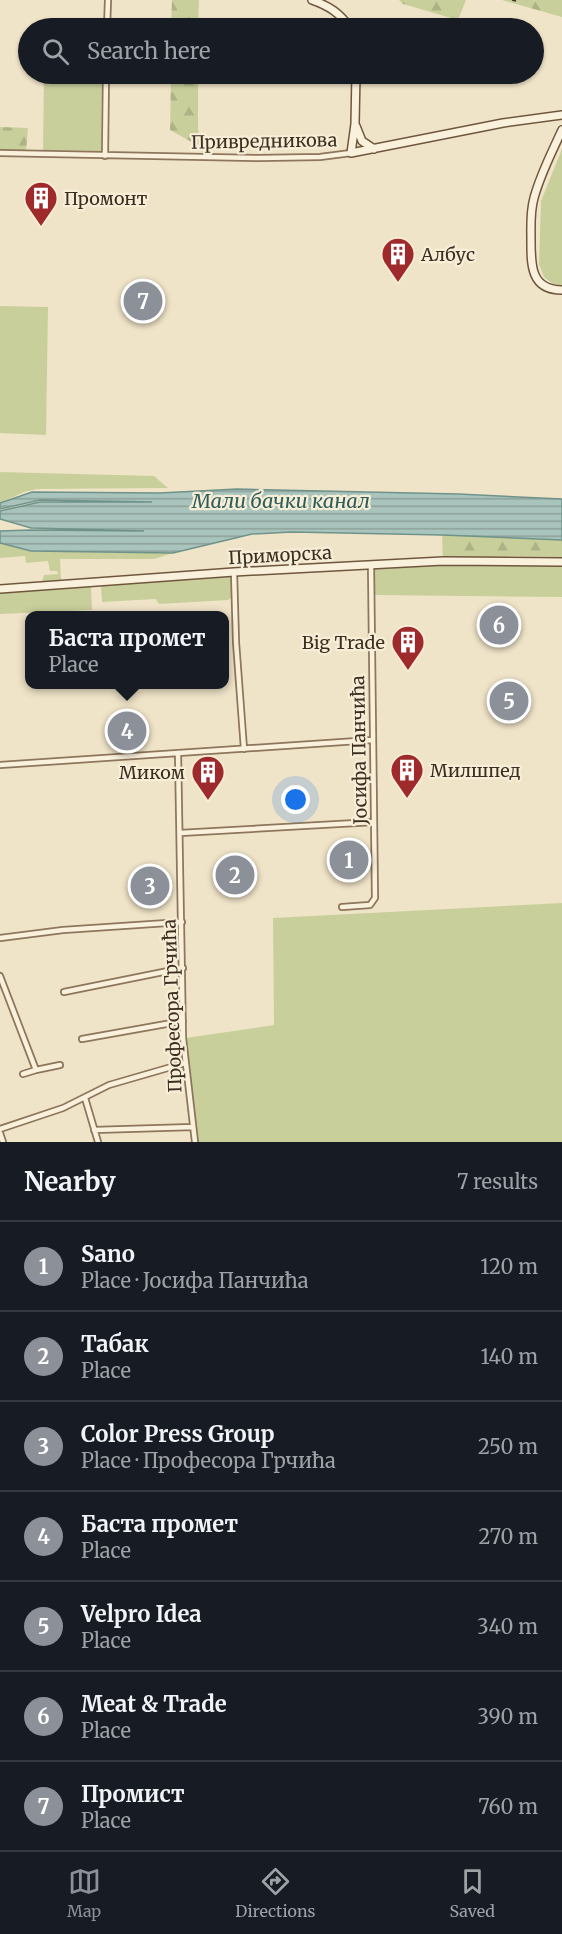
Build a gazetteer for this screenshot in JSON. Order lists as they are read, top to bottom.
{
  "streets": {
    "street": [
      "Привредникова",
      "Приморска",
      "Јосифа Панчића",
      "Професора Грчића"
    ]
  },
  "crossings": [
    ["Приморска", "Јосифа Панчића"]
  ],
  "water": ["Мали бачки канал"],
  "places": {
    "building": [
      "Промонт",
      "Албус",
      "Big Trade",
      "Милшпед",
      "Миком"
    ]
  },
  "page": {
    "search": "Search here",
    "pins": [
      "7",
      "6",
      "5",
      "4",
      "1",
      "2",
      "3"
    ],
    "popup": ["Баста промет", "Place"],
    "heading": ["Nearby", "7 results"],
    "list": [
      {
        "mark": "1",
        "name": "Sano",
        "note": "Place · Јосифа Панчића",
        "value": "120 m"
      },
      {
        "mark": "2",
        "name": "Табак",
        "note": "Place",
        "value": "140 m"
      },
      {
        "mark": "3",
        "name": "Color Press Group",
        "note": "Place · Професора Грчића",
        "value": "250 m"
      },
      {
        "mark": "4",
        "name": "Баста промет",
        "note": "Place",
        "value": "270 m"
      },
      {
        "mark": "5",
        "name": "Velpro Idea",
        "note": "Place",
        "value": "340 m"
      },
      {
        "mark": "6",
        "name": "Meat & Trade",
        "note": "Place",
        "value": "390 m"
      },
      {
        "mark": "7",
        "name": "Промист",
        "note": "Place",
        "value": "760 m"
      }
    ],
    "nav": ["Map", "Directions", "Saved"]
  }
}
